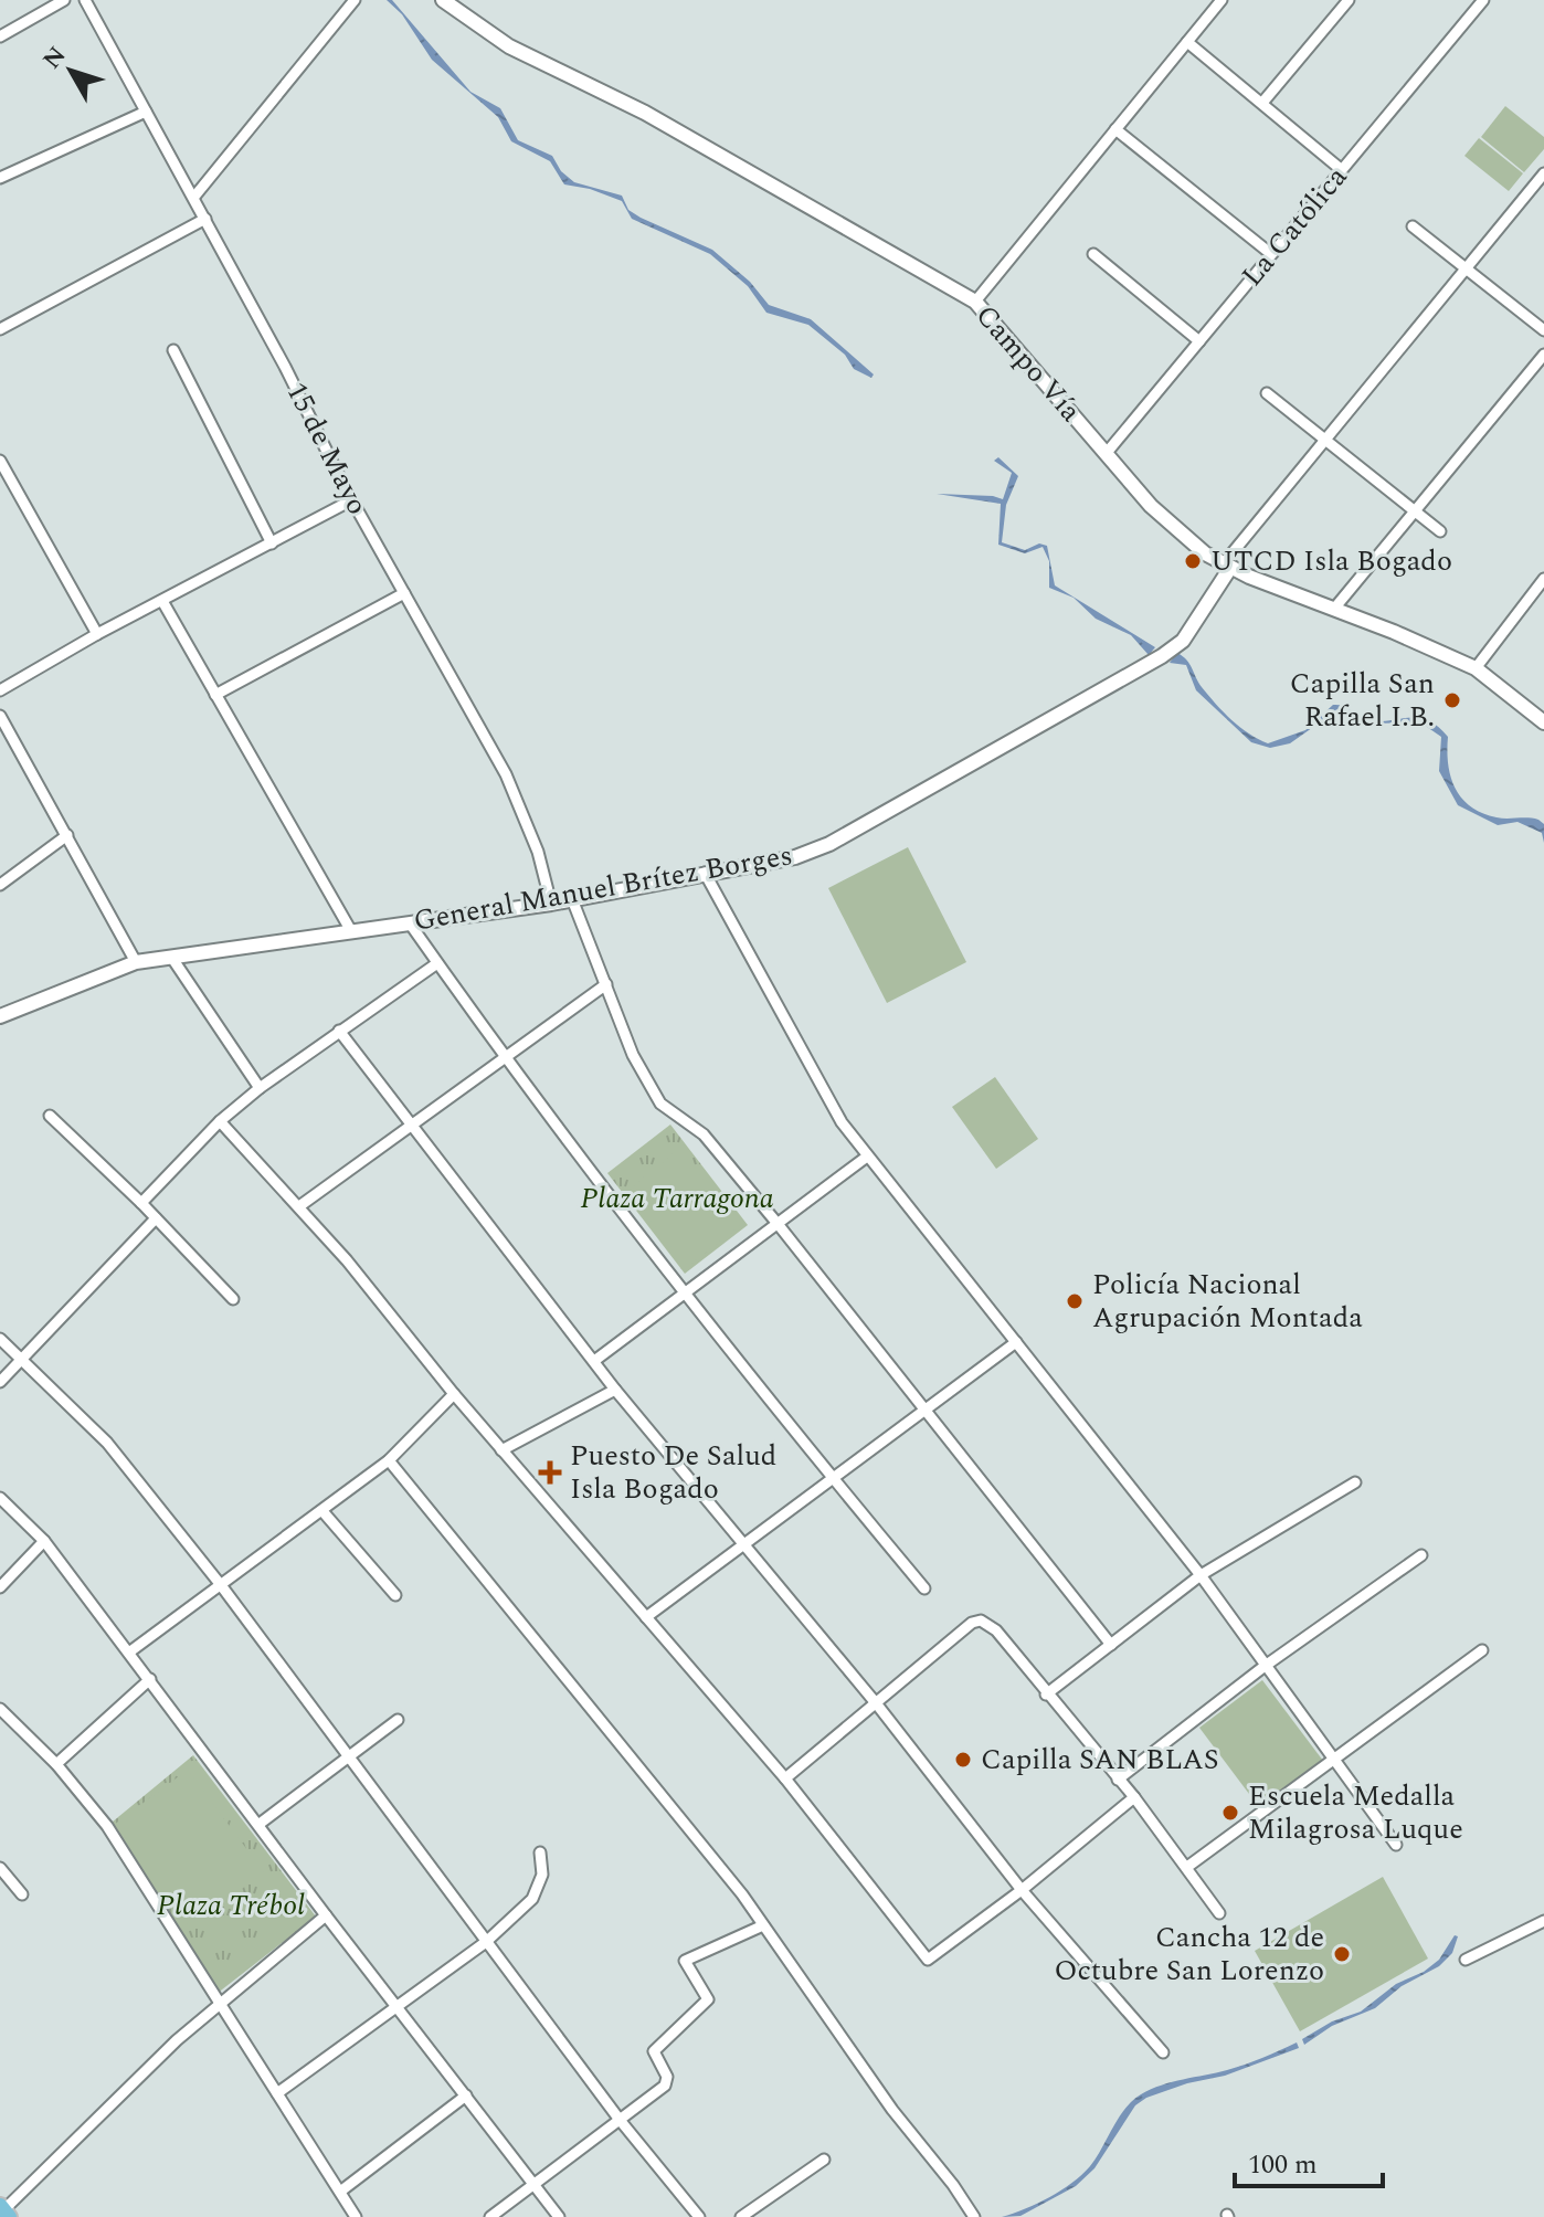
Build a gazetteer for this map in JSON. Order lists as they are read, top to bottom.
{
  "streets": {
    "street": [
      "La Católica",
      "Campo Vía",
      "15 de Mayo",
      "General Manuel Brítez Borges"
    ]
  },
  "crossings": [
    ["La Católica", "Campo Vía"],
    ["Campo Vía", "General Manuel Brítez Borges"],
    ["15 de Mayo", "General Manuel Brítez Borges"]
  ],
  "parks": ["Plaza Tarragona", "Plaza Trébol"],
  "places": {
    "other": [
      "UTCD Isla Bogado",
      "Capilla San Rafael I.B.",
      "Policía Nacional Agrupación Montada",
      "Capilla SAN BLAS",
      "Escuela Medalla Milagrosa Luque",
      "Cancha 12 de Octubre San Lorenzo"
    ],
    "health": ["Puesto De Salud Isla Bogado"]
  },
  "scale_bar": "100 m",
  "north": "top left"
}
